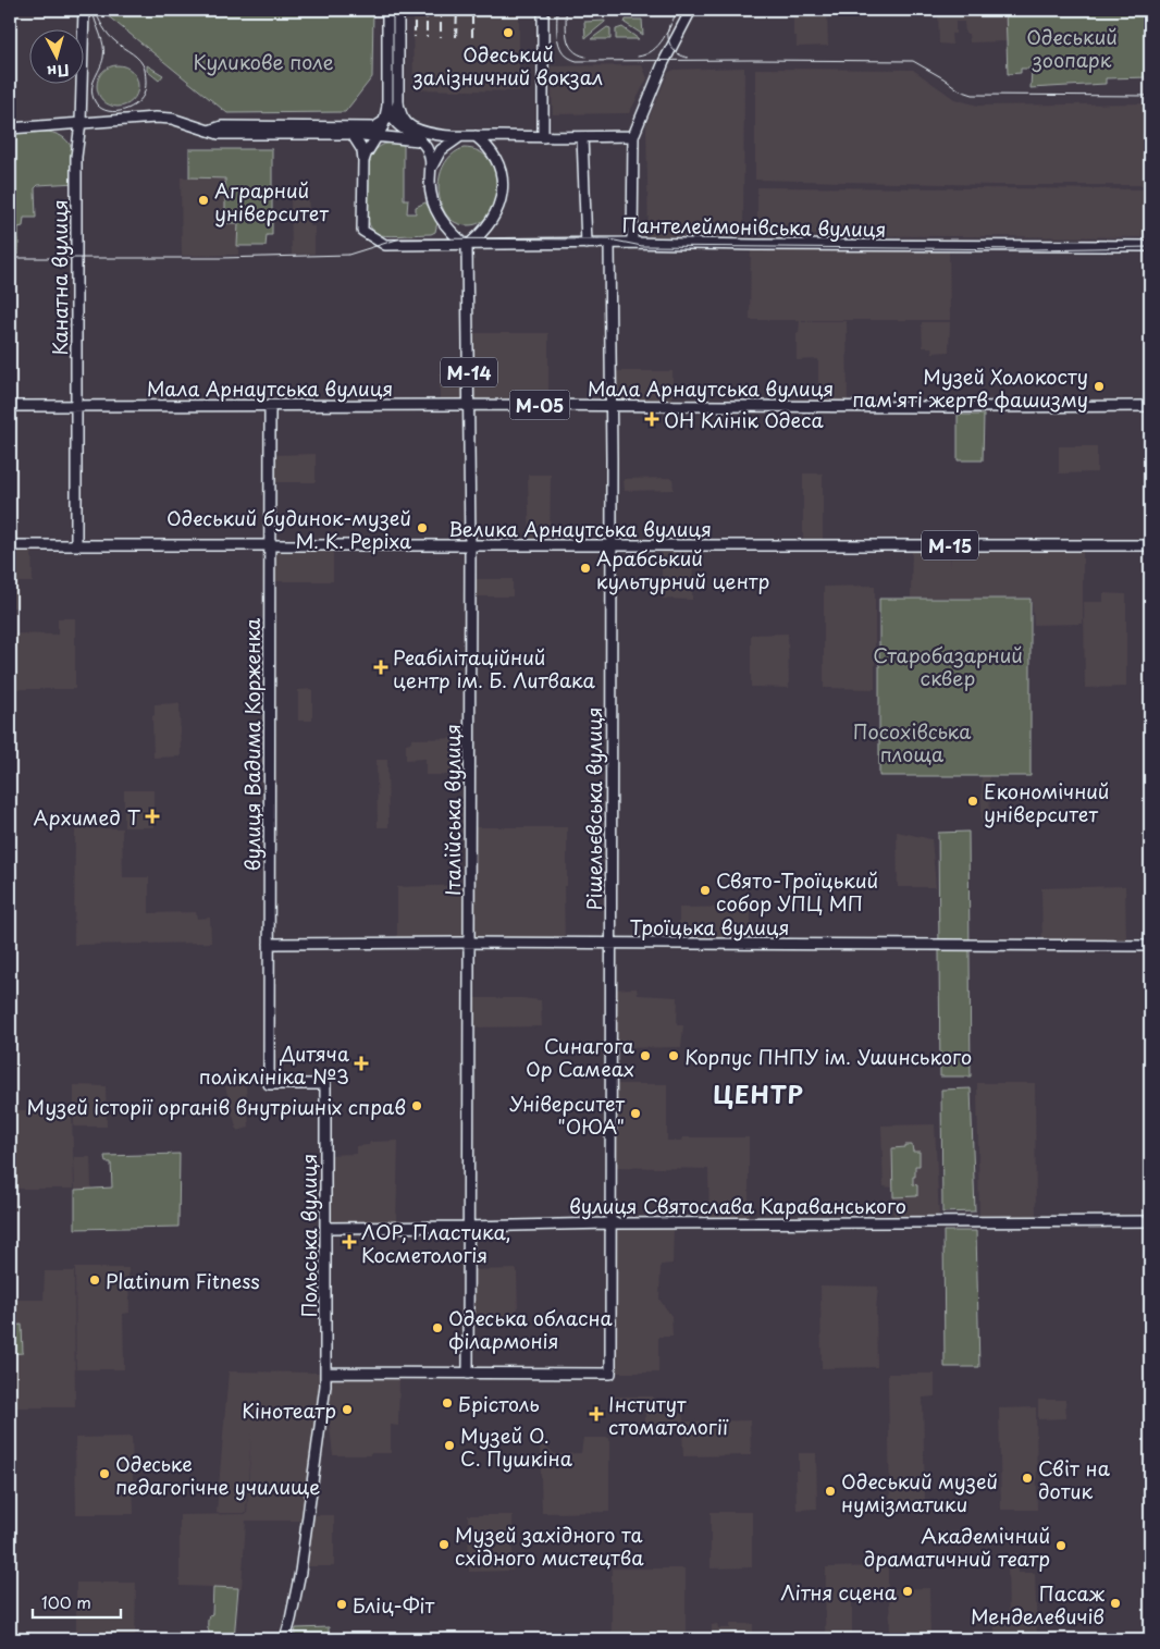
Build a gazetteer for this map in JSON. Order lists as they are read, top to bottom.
{
  "streets": {
    "main road": [
      "Пантелеймонівська вулиця",
      "Канатна вулиця",
      "М-14",
      "Мала Арнаутська вулиця",
      "М-05",
      "Велика Арнаутська вулиця",
      "М-15",
      "вулиця Вадима Корженка",
      "Рішельєвська вулиця",
      "Італійська вулиця",
      "Троїцька вулиця",
      "вулиця Святослава Караванського",
      "Польська вулиця"
    ]
  },
  "crossings": [
    ["Пантелеймонівська вулиця", "Рішельєвська вулиця"],
    ["Пантелеймонівська вулиця", "Італійська вулиця"],
    ["Канатна вулиця", "Мала Арнаутська вулиця"],
    ["Канатна вулиця", "Велика Арнаутська вулиця"],
    ["Мала Арнаутська вулиця", "вулиця Вадима Корженка"],
    ["Мала Арнаутська вулиця", "Рішельєвська вулиця"],
    ["Мала Арнаутська вулиця", "Італійська вулиця"],
    ["Велика Арнаутська вулиця", "вулиця Вадима Корженка"],
    ["Велика Арнаутська вулиця", "Рішельєвська вулиця"],
    ["Велика Арнаутська вулиця", "Італійська вулиця"],
    ["вулиця Вадима Корженка", "Троїцька вулиця"],
    ["вулиця Вадима Корженка", "Польська вулиця"],
    ["Рішельєвська вулиця", "Італійська вулиця"],
    ["Рішельєвська вулиця", "Троїцька вулиця"],
    ["Рішельєвська вулиця", "вулиця Святослава Караванського"],
    ["Італійська вулиця", "Троїцька вулиця"],
    ["Італійська вулиця", "вулиця Святослава Караванського"],
    ["вулиця Святослава Караванського", "Польська вулиця"]
  ],
  "districts": ["ЦЕНТР"],
  "parks": [
    "Одеський зоопарк",
    "Куликове поле",
    "Старобазарний сквер",
    "Посохівська площа"
  ],
  "places": {
    "other": [
      "Одеський залізничний вокзал",
      "Аграрний університет",
      "Музей Холокосту пам'яті жертв фашизму",
      "Одеський будинок-музей М. К. Реріха",
      "Арабський культурний центр",
      "Економічний університет",
      "Свято-Троїцький собор УПЦ МП",
      "Синагога Ор Самеах",
      "Корпус ПНПУ ім. Ушинського",
      "Музей історії органів внутрішніх справ",
      "Університет \"ОЮА\"",
      "Platinum Fitness",
      "Одеська обласна філармонія",
      "Брістоль",
      "Кінотеатр",
      "Музей О. С. Пушкіна",
      "Одеське педагогічне училище",
      "Світ на дотик",
      "Одеський музей нумізматики",
      "Музей західного та східного мистецтва",
      "Академічний драматичний театр",
      "Літня сцена",
      "Пасаж Менделевичів",
      "Бліц-Фіт"
    ],
    "health": [
      "ОН Клінік Одеса",
      "Реабілітаційний центр ім. Б. Литвака",
      "Архимед Т",
      "Дитяча поліклініка №3",
      "ЛОР, Пластика, Косметологія",
      "Інститут стоматології"
    ]
  },
  "scale_bar": "100 m",
  "north": "bottom"
}
